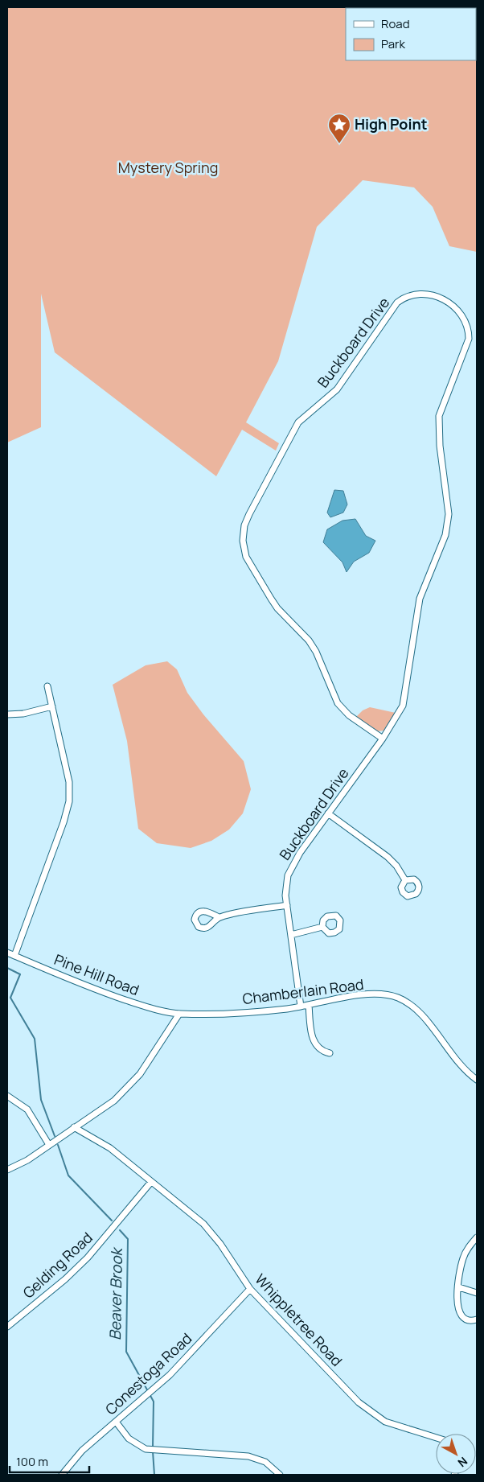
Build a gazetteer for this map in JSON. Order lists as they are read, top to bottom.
{
  "streets": {
    "street": [
      "Buckboard Drive",
      "Pine Hill Road",
      "Chamberlain Road",
      "Gelding Road",
      "Whippletree Road",
      "Conestoga Road"
    ]
  },
  "crossings": [
    ["Buckboard Drive", "Chamberlain Road"],
    ["Pine Hill Road", "Chamberlain Road"],
    ["Gelding Road", "Whippletree Road"],
    ["Whippletree Road", "Conestoga Road"]
  ],
  "water": ["Beaver Brook"],
  "parks": ["Mystery Spring"],
  "places": {
    "place": ["High Point"]
  },
  "legend": ["Road", "Park"],
  "scale_bar": "100 m",
  "north": "bottom right"
}
